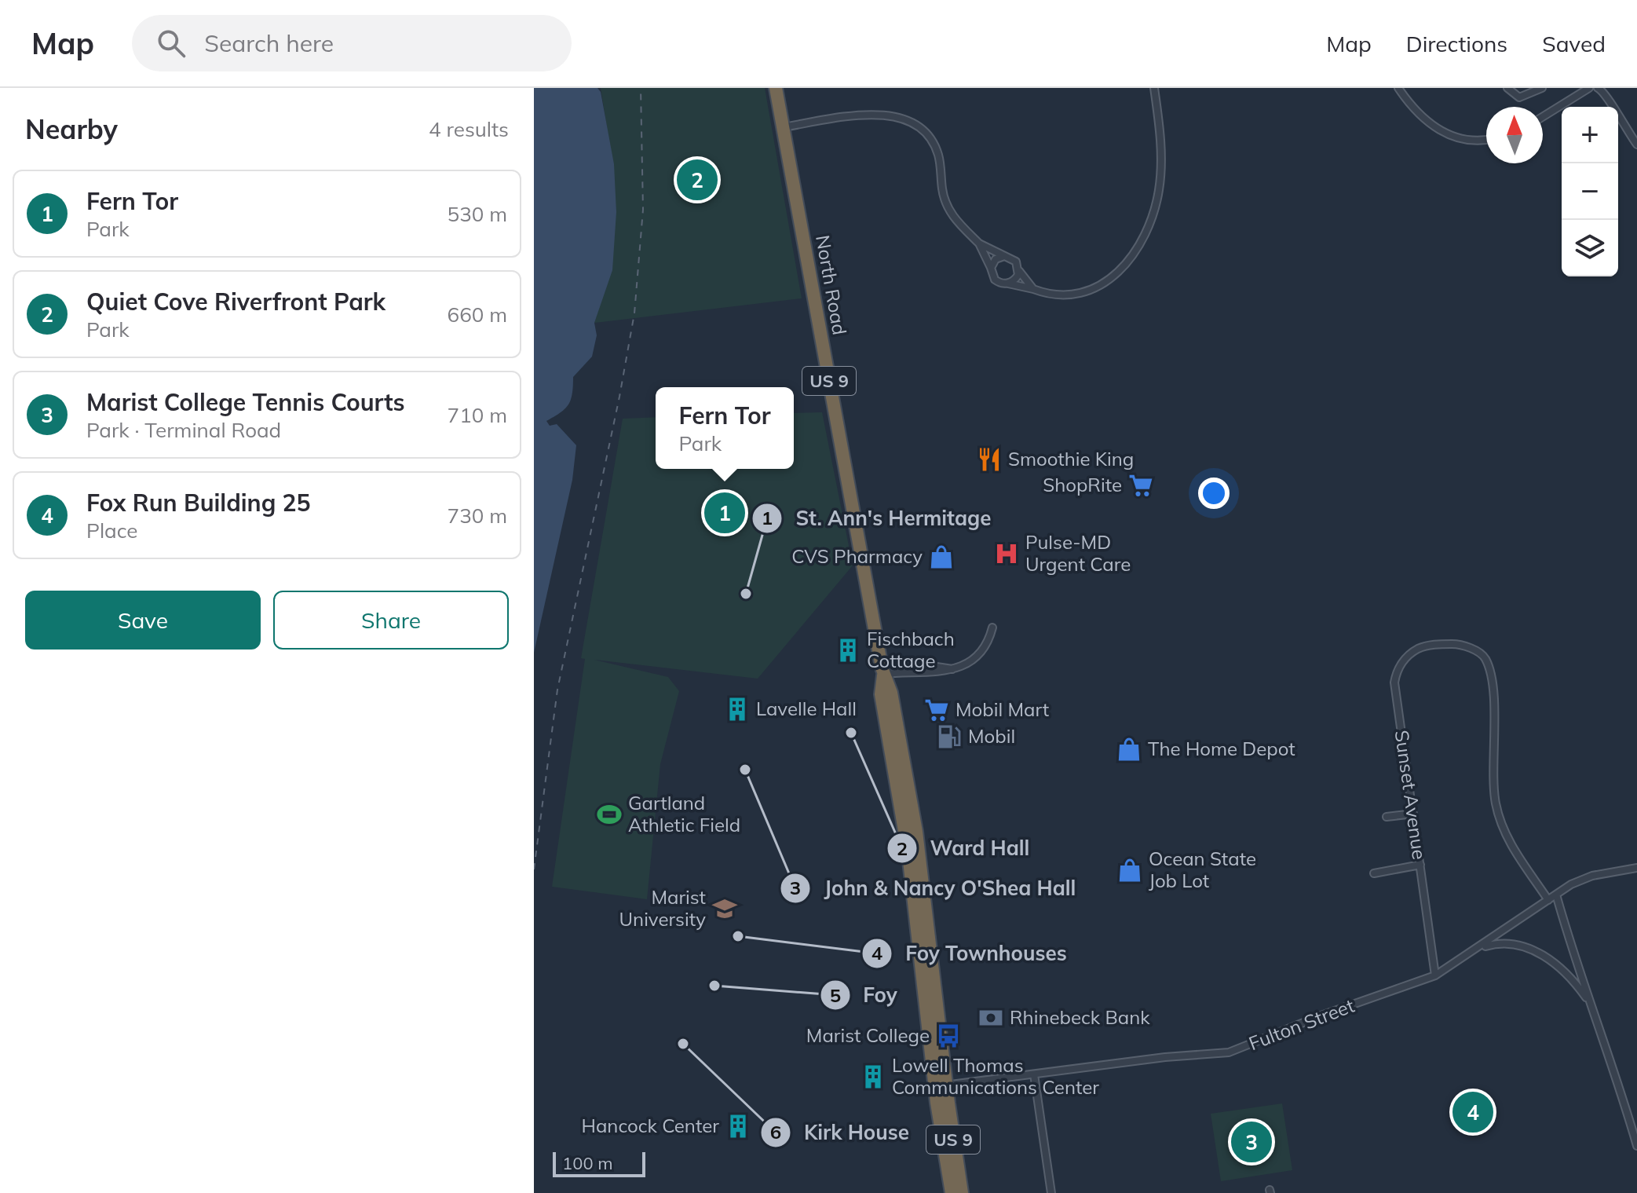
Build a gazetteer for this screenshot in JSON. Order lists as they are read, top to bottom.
{
  "streets": {
    "highway": ["North Road", "US 9"],
    "street": ["Sunset Avenue", "Fulton Street"]
  },
  "crossings": [
    ["North Road", "Fulton Street"],
    ["Sunset Avenue", "Fulton Street"]
  ],
  "places": {
    "restaurant": ["Smoothie King"],
    "supermarket": ["ShopRite", "Mobil Mart"],
    "hospital": ["Pulse-MD Urgent Care"],
    "shop": ["CVS Pharmacy", "The Home Depot", "Ocean State Job Lot"],
    "other": [
      "St. Ann's Hermitage",
      "Ward Hall",
      "John & Nancy O'Shea Hall",
      "Foy Townhouses",
      "Foy",
      "Kirk House"
    ],
    "building": [
      "Fischbach Cottage",
      "Lavelle Hall",
      "Lowell Thomas Communications Center",
      "Hancock Center"
    ],
    "fuel station": ["Mobil"],
    "sports": ["Gartland Athletic Field"],
    "school or university": ["Marist University"],
    "bank": ["Rhinebeck Bank"],
    "bus stop": ["Marist College"]
  },
  "scale_bar": "100 m",
  "north": "top",
  "page": {
    "header": "Map",
    "search": "Search here",
    "nav": ["Map", "Directions", "Saved"],
    "heading": ["Nearby", "4 results"],
    "map_buttons": ["+", "−"],
    "pins": [
      "2",
      "1",
      "4",
      "3"
    ],
    "list": [
      {
        "mark": "1",
        "name": "Fern Tor",
        "note": "Park",
        "value": "530 m"
      },
      {
        "mark": "2",
        "name": "Quiet Cove Riverfront Park",
        "note": "Park",
        "value": "660 m"
      },
      {
        "mark": "3",
        "name": "Marist College Tennis Courts",
        "note": "Park · Terminal Road",
        "value": "710 m"
      },
      {
        "mark": "4",
        "name": "Fox Run Building 25",
        "note": "Place",
        "value": "730 m"
      }
    ],
    "popup": ["Fern Tor", "Park"],
    "buttons": ["Save", "Share"],
    "scale": "100 m"
  }
}
